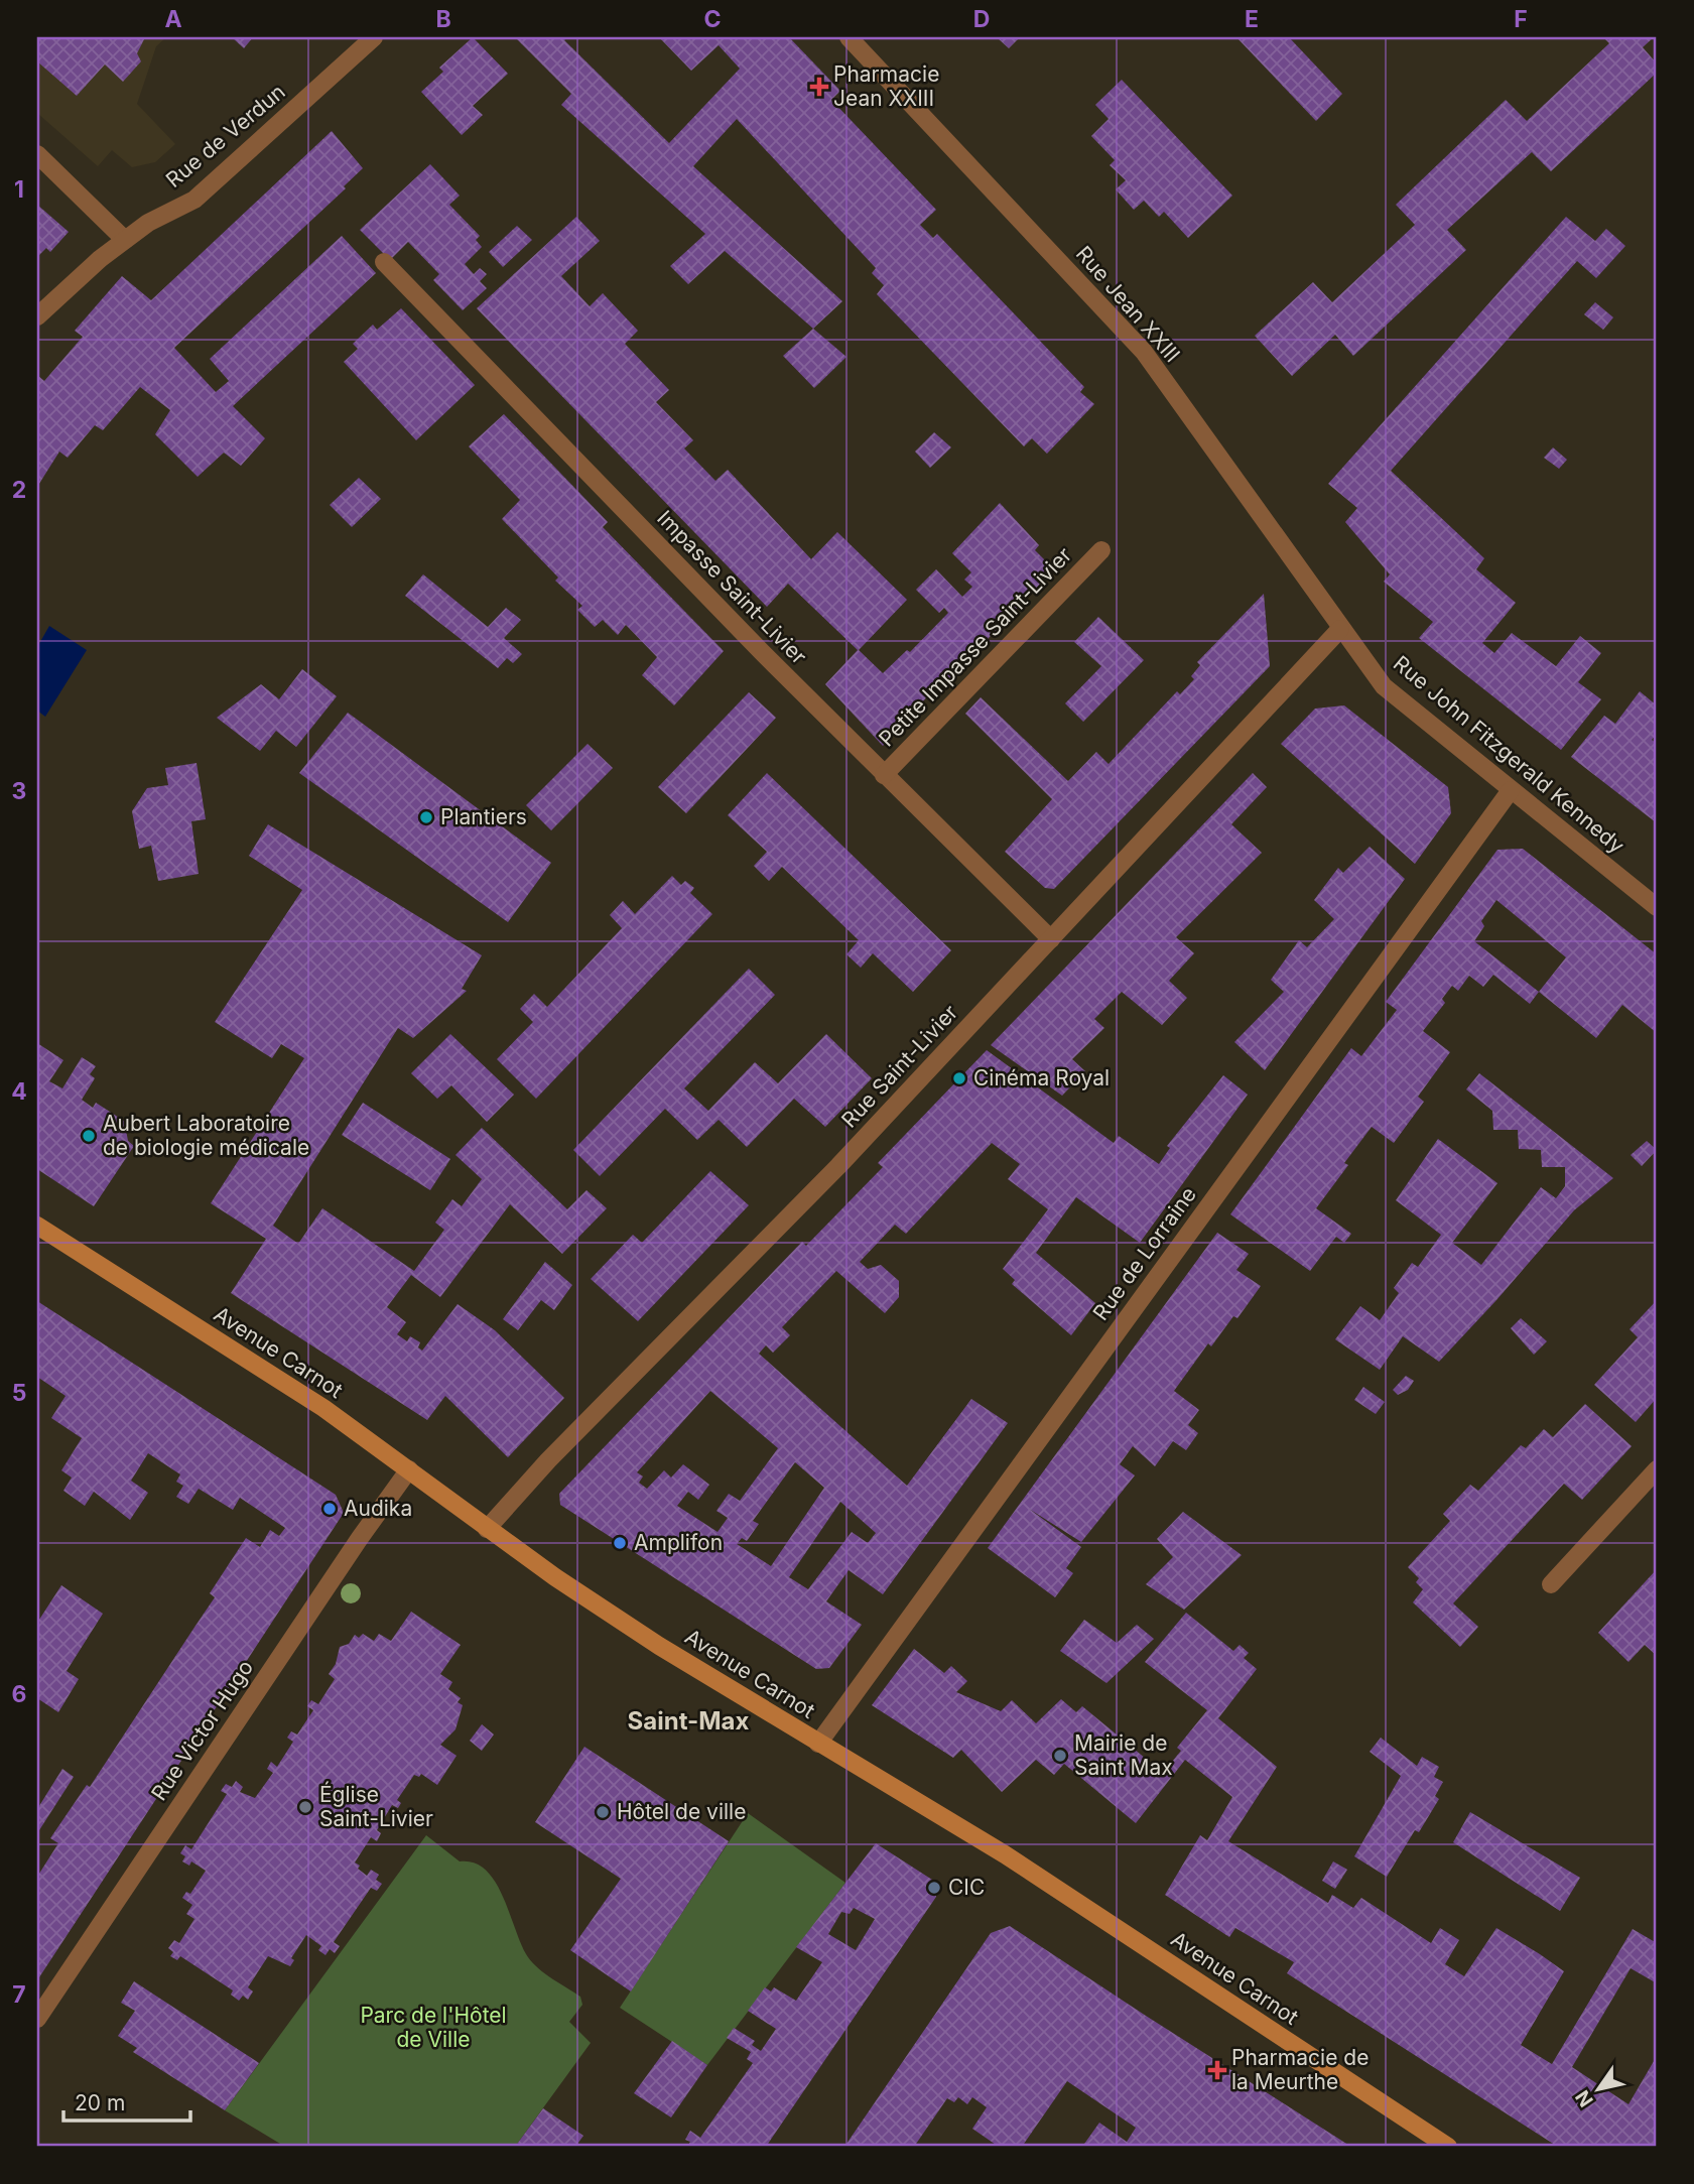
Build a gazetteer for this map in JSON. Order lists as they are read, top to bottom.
{
  "streets": {
    "street": [
      "Rue de Verdun",
      "Rue Jean XXIII",
      "Impasse Saint-Livier",
      "Petite Impasse Saint-Livier",
      "Rue John Fitzgerald Kennedy",
      "Rue Saint-Livier",
      "Rue de Lorraine",
      "Avenue Carnot",
      "Rue Victor Hugo"
    ]
  },
  "crossings": [
    ["Rue Jean XXIII", "Rue John Fitzgerald Kennedy"],
    ["Rue Jean XXIII", "Rue Saint-Livier"],
    ["Impasse Saint-Livier", "Petite Impasse Saint-Livier"],
    ["Impasse Saint-Livier", "Rue Saint-Livier"],
    ["Rue John Fitzgerald Kennedy", "Rue Saint-Livier"],
    ["Rue John Fitzgerald Kennedy", "Rue de Lorraine"],
    ["Rue Saint-Livier", "Avenue Carnot"],
    ["Rue de Lorraine", "Avenue Carnot"],
    ["Avenue Carnot", "Rue Victor Hugo"]
  ],
  "districts": ["Saint-Max"],
  "parks": ["Parc de l'Hôtel de Ville"],
  "places": {
    "health": ["Pharmacie Jean XXIII", "Pharmacie de la Meurthe"],
    "other": [
      "Plantiers",
      "Cinéma Royal",
      "Aubert Laboratoire de biologie médicale",
      "Audika",
      "Amplifon",
      "Mairie de Saint Max",
      "Église Saint-Livier",
      "Hôtel de ville",
      "CIC"
    ]
  },
  "scale_bar": "20 m",
  "north": "bottom left",
  "grid": {
    "columns": [
      "A",
      "B",
      "C",
      "D",
      "E",
      "F"
    ],
    "rows": [
      "1",
      "2",
      "3",
      "4",
      "5",
      "6",
      "7"
    ]
  }
}
